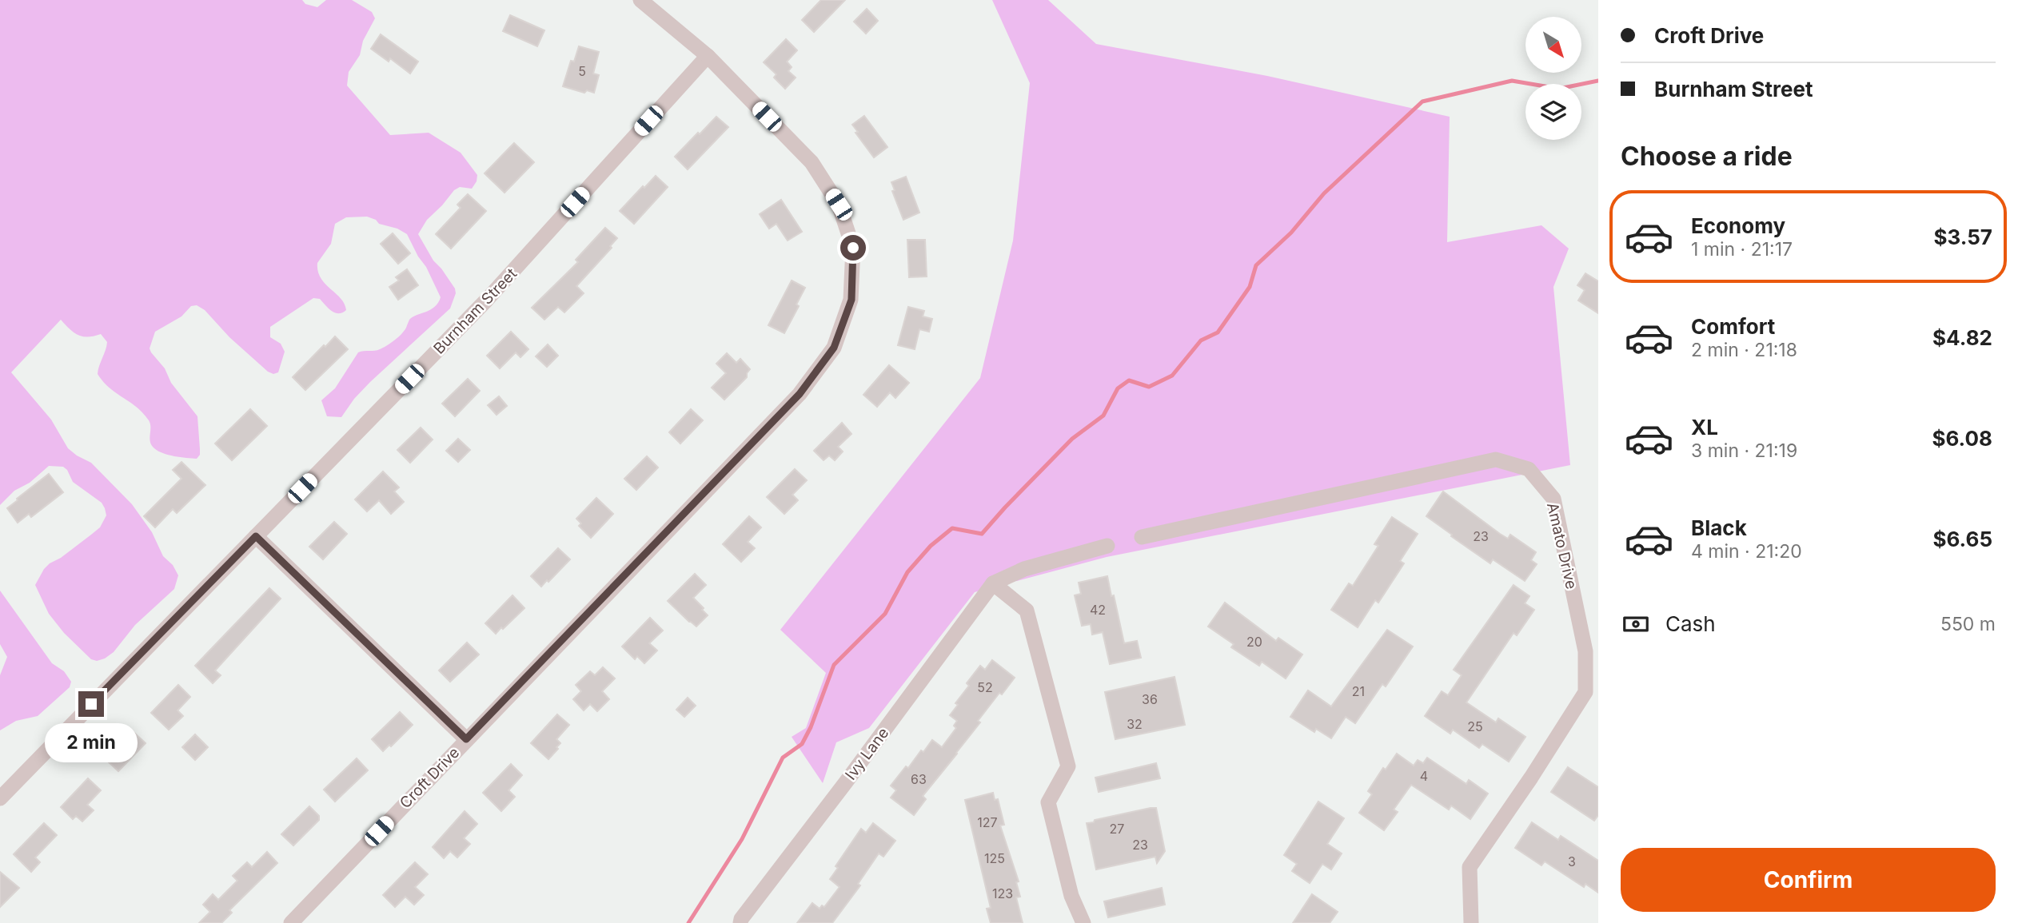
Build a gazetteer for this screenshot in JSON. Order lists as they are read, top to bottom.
{
  "streets": {
    "street": [
      "Burnham Street",
      "Amato Drive",
      "Ivy Lane",
      "Croft Drive"
    ]
  },
  "crossings": [
    ["Burnham Street", "Croft Drive"]
  ],
  "house_numbers": [
    "5",
    "23",
    "42",
    "20",
    "52",
    "21",
    "36",
    "32",
    "25",
    "4",
    "63",
    "127",
    "27",
    "23",
    "125",
    "3",
    "123"
  ],
  "north": "bottom right",
  "page": {
    "banner": ["Croft Drive", "Burnham Street"],
    "heading": "Choose a ride",
    "list": [
      {
        "name": "Economy",
        "note": "1 min · 21:17",
        "value": "$3.57"
      },
      {
        "name": "Comfort",
        "note": "2 min · 21:18",
        "value": "$4.82"
      },
      {
        "name": "XL",
        "note": "3 min · 21:19",
        "value": "$6.08"
      },
      {
        "name": "Black",
        "note": "4 min · 21:20",
        "value": "$6.65"
      }
    ],
    "pay": ["Cash", "550 m"],
    "bubble": "2 min",
    "buttons": "Confirm"
  }
}
